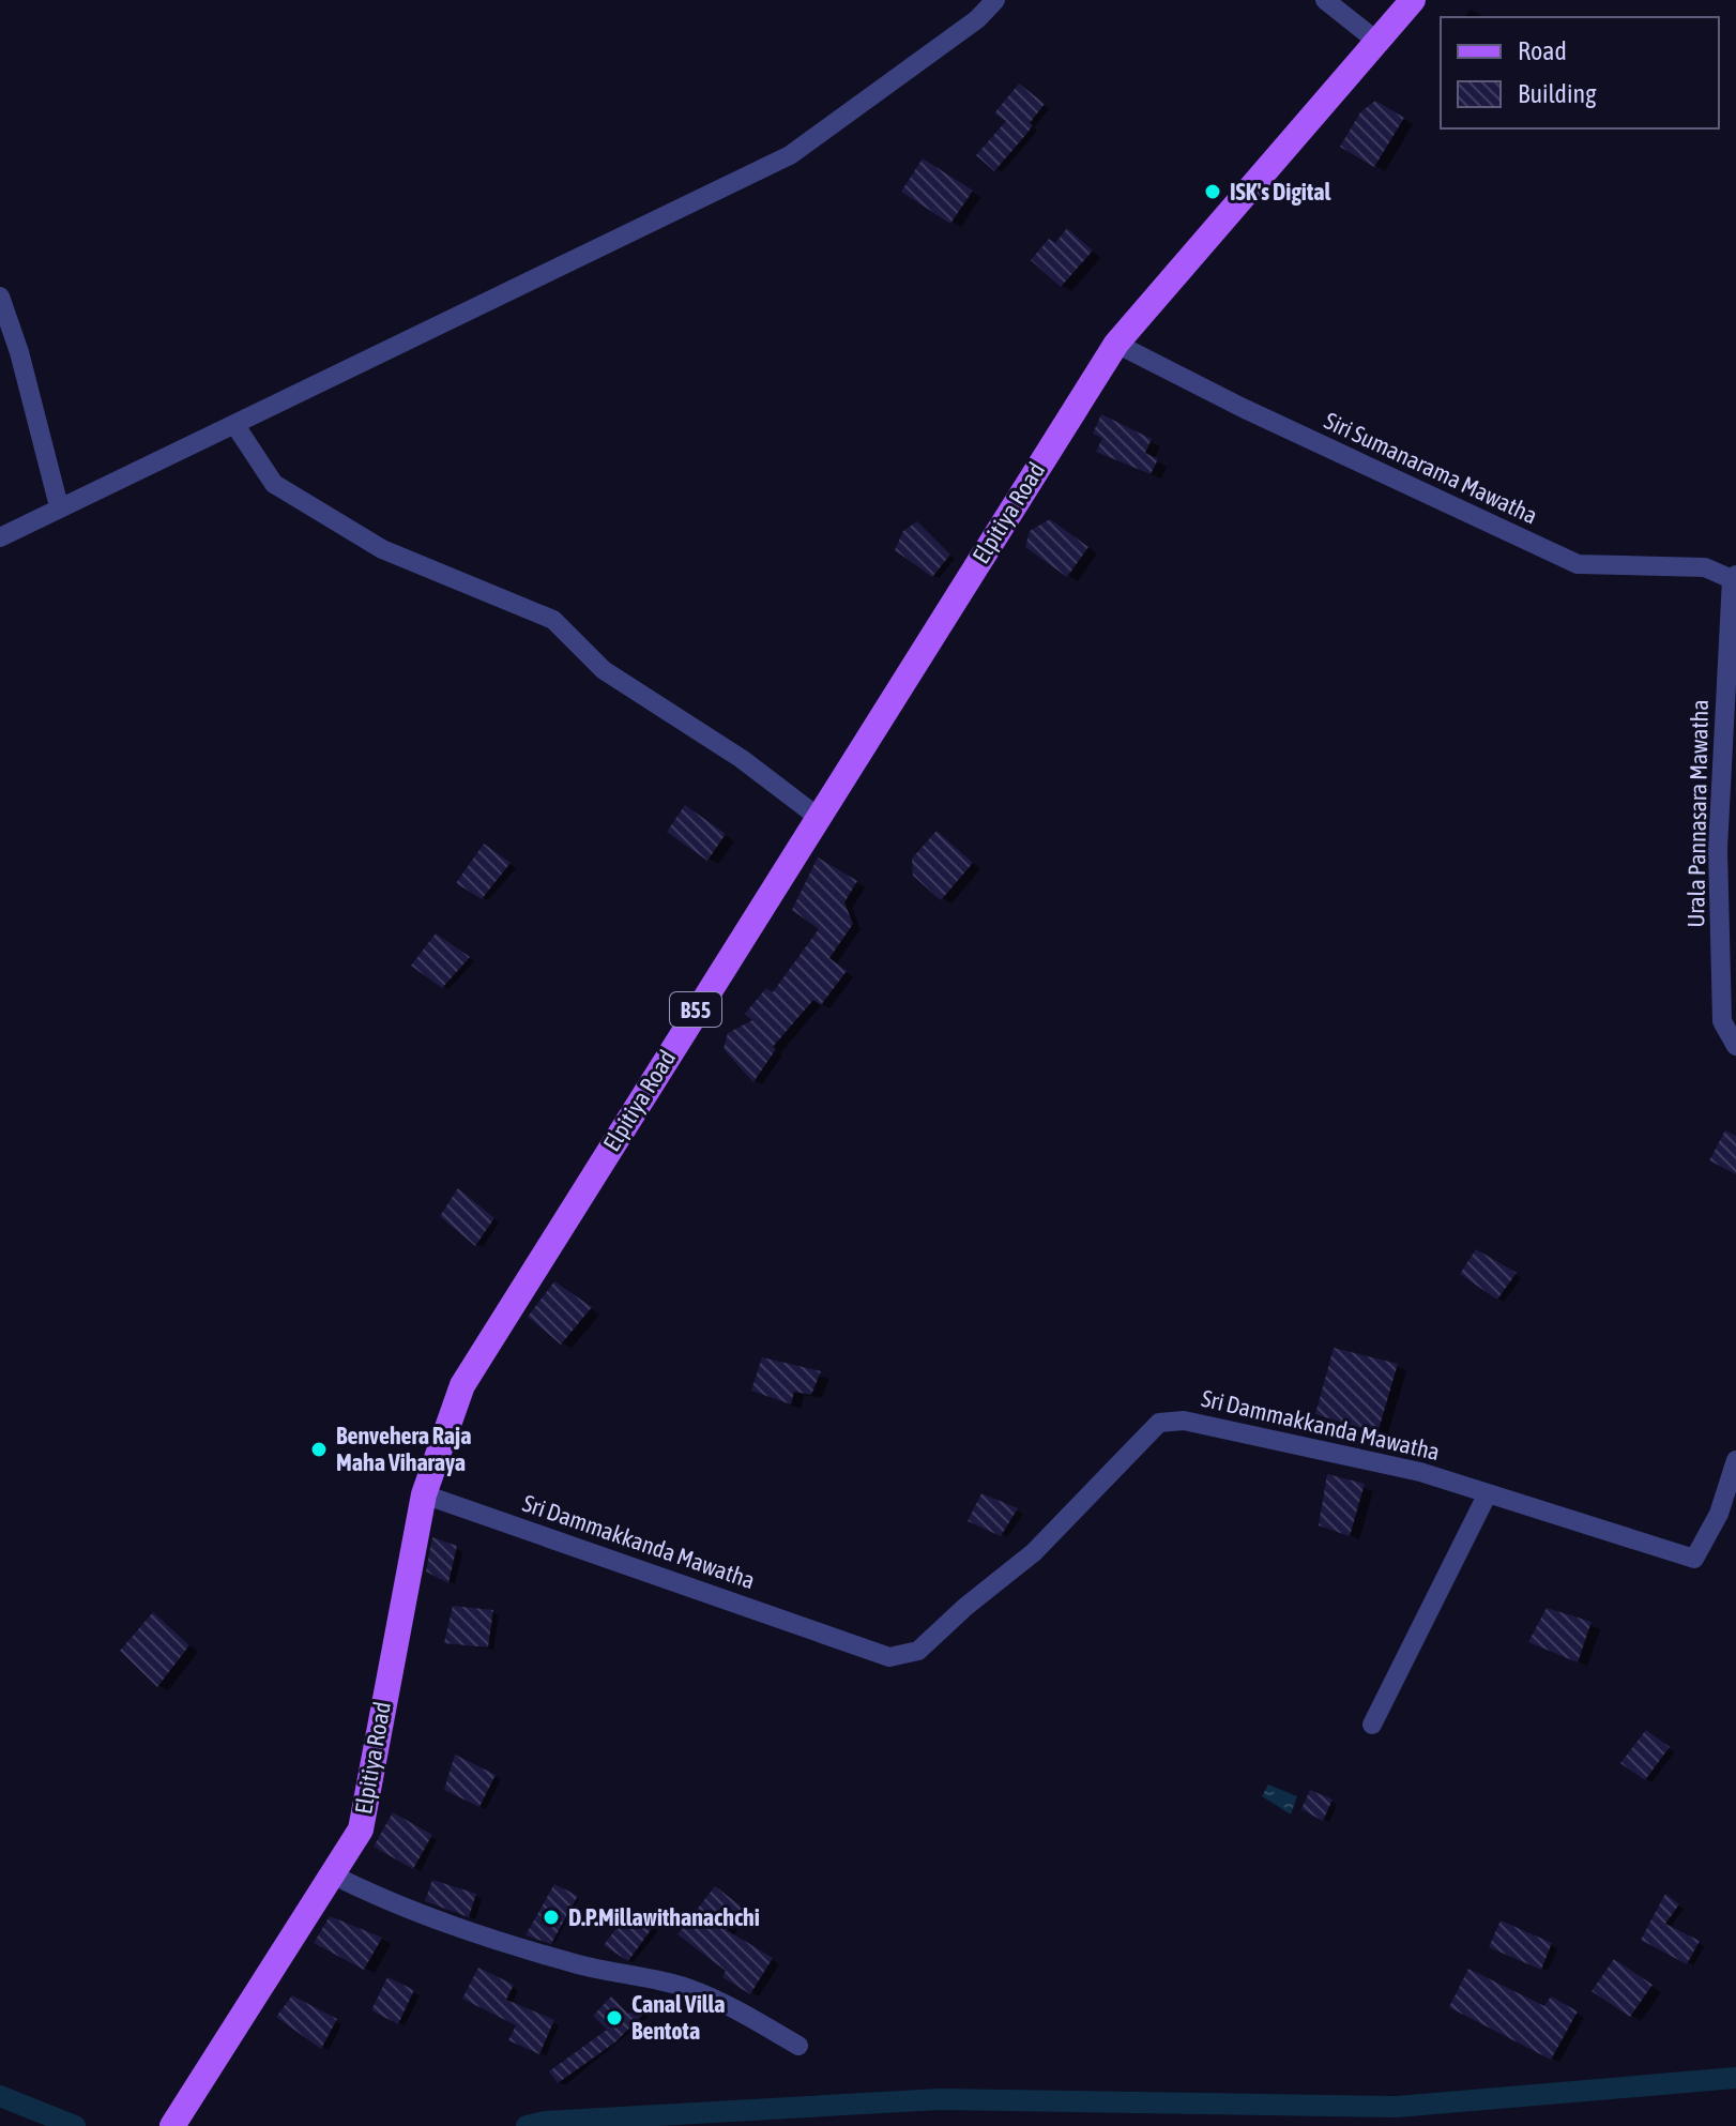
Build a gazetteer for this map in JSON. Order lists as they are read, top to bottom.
{
  "streets": {
    "main road": ["Elpitiya Road", "B55"],
    "street": ["Siri Sumanarama Mawatha", "Urala Pannasara Mawatha", "Sri Dammakkanda Mawatha"]
  },
  "crossings": [
    ["Siri Sumanarama Mawatha", "Elpitiya Road"],
    ["Siri Sumanarama Mawatha", "Urala Pannasara Mawatha"],
    ["Elpitiya Road", "Sri Dammakkanda Mawatha"]
  ],
  "places": [
    "ISK's Digital",
    "Benvehera Raja Maha Viharaya",
    "D.P.Millawithanachchi",
    "Canal Villa Bentota"
  ],
  "legend": ["Road", "Building"]
}
